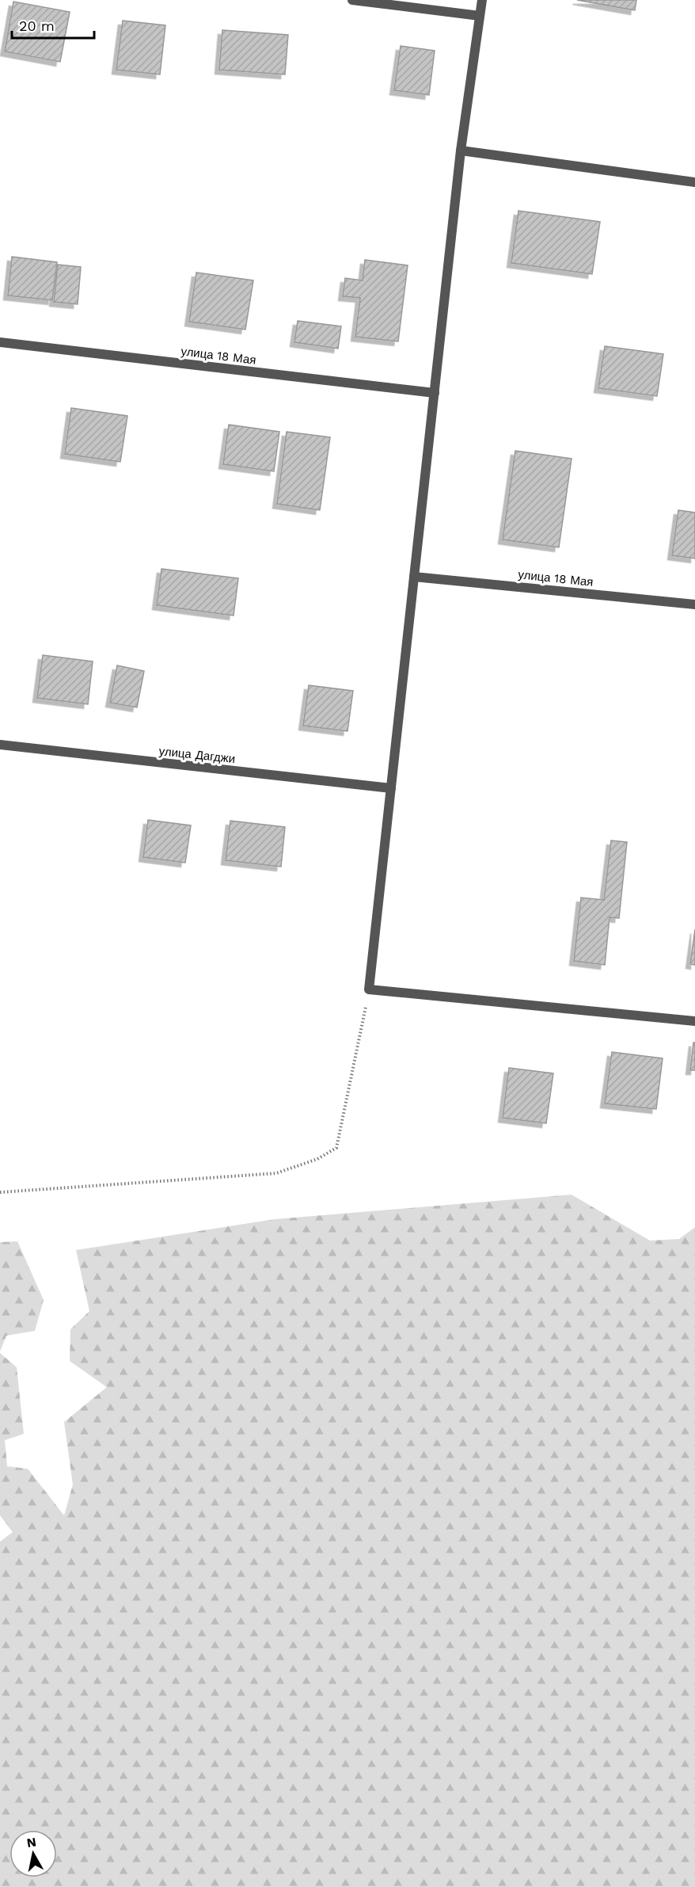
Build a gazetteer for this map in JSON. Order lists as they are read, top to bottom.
{
  "streets": {
    "street": ["улица 18 Мая", "улица Дагджи"]
  },
  "scale_bar": "20 m",
  "north": "top"
}
